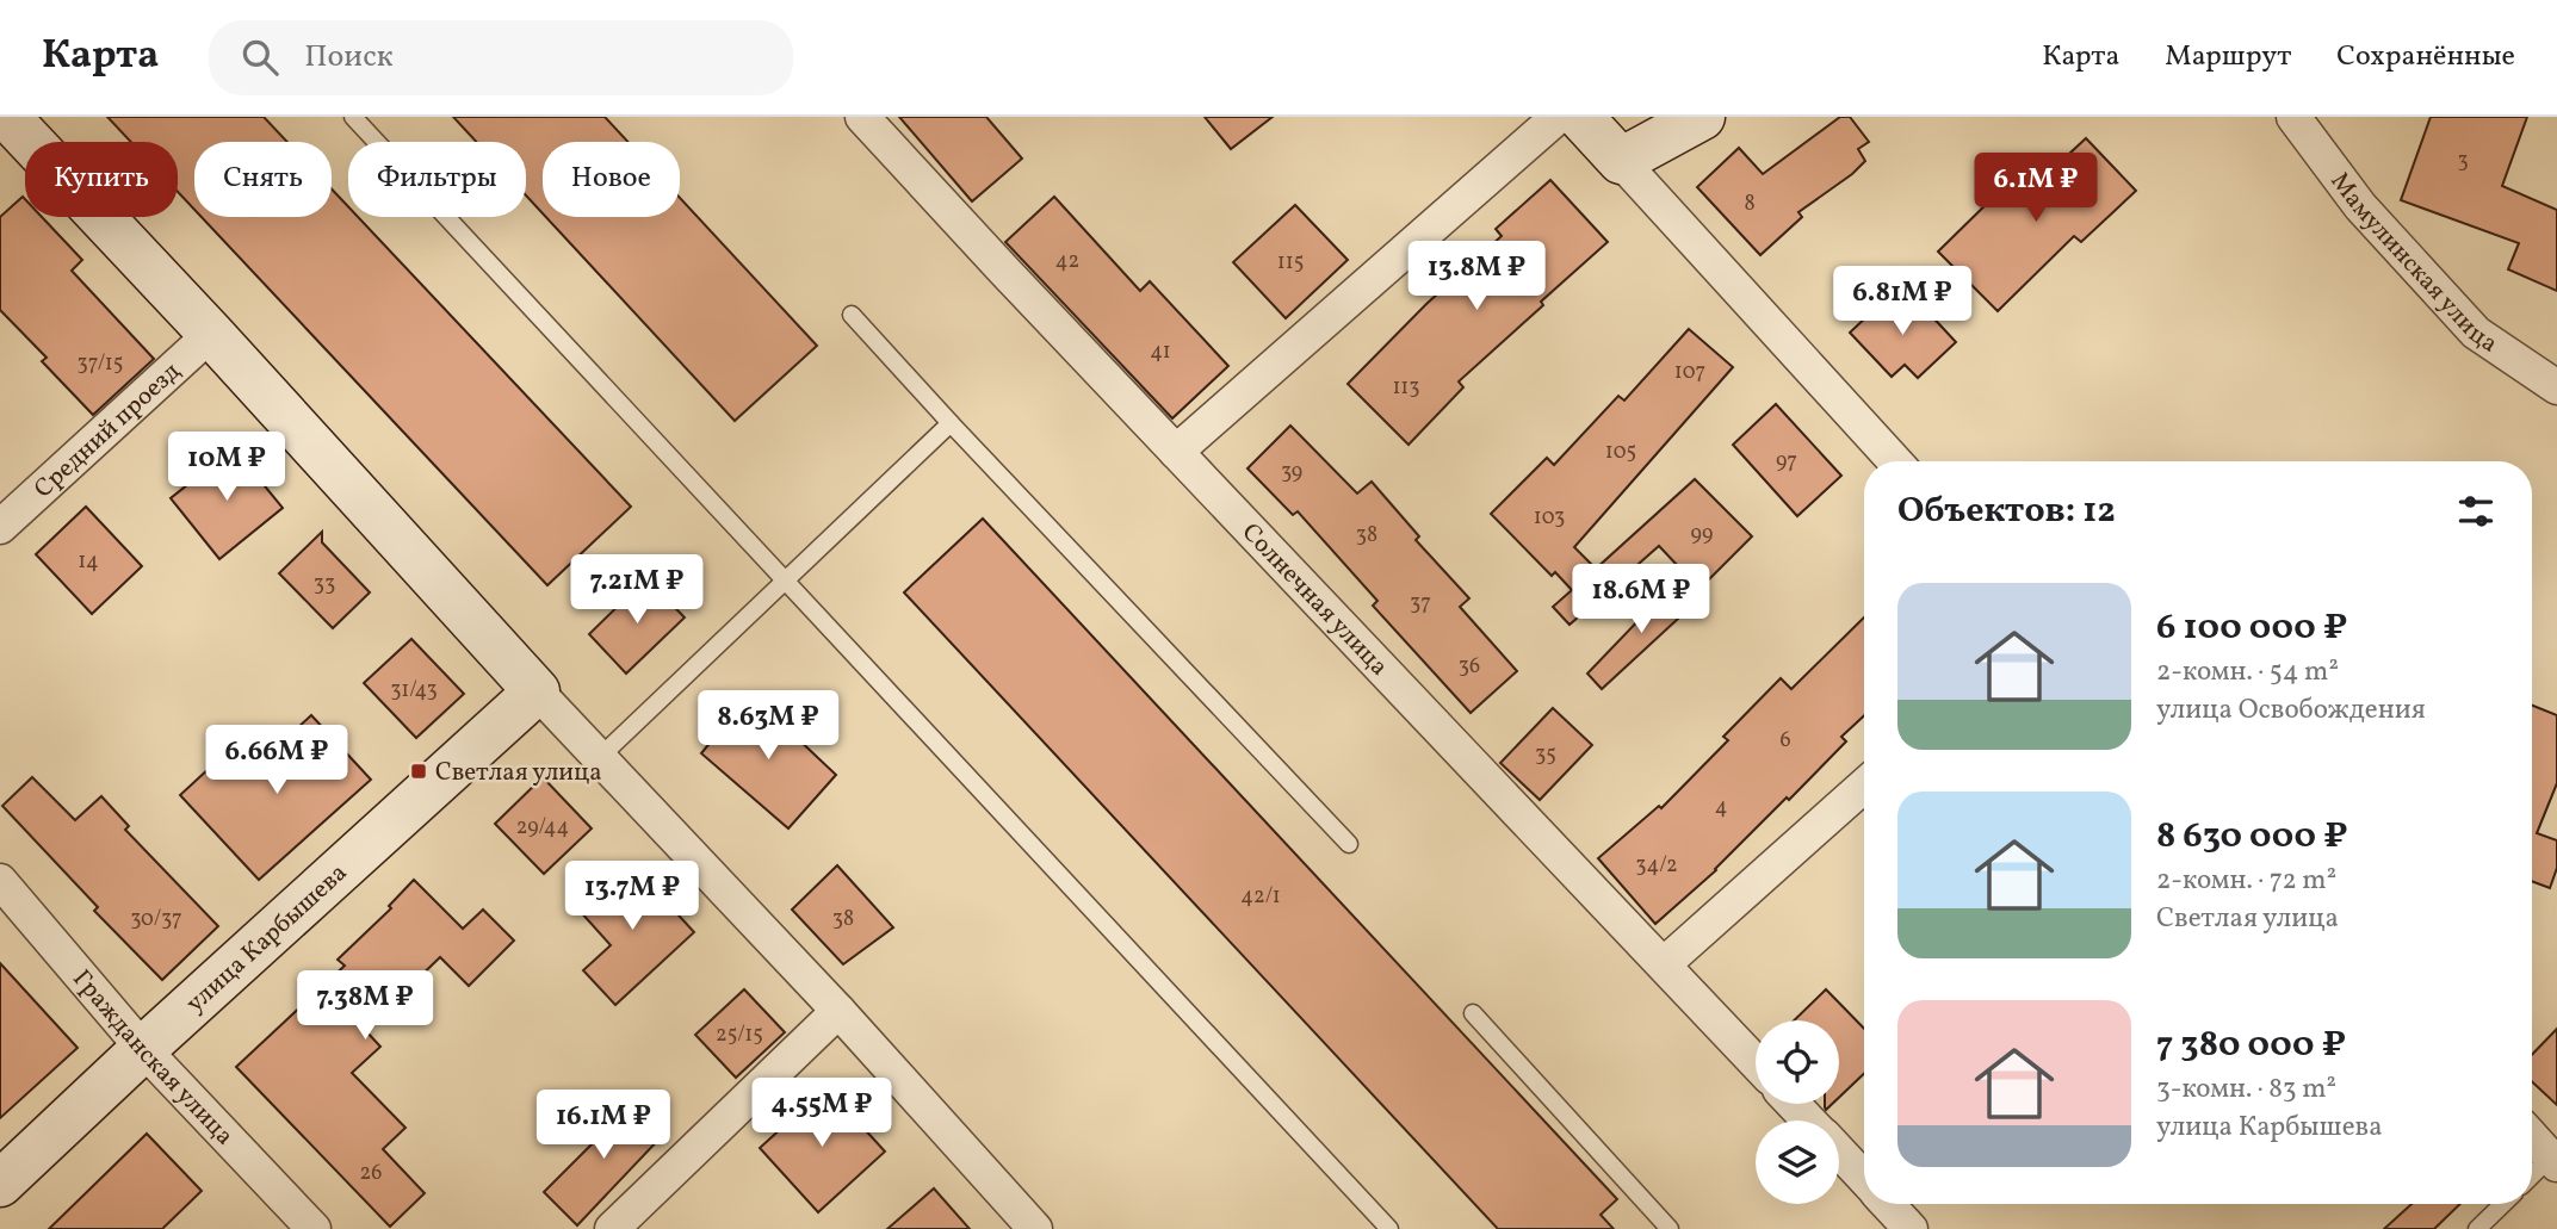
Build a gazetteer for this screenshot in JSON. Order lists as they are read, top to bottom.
{
  "streets": {
    "street": [
      "Мамулинская улица",
      "Средний проезд",
      "Солнечная улица",
      "улица Карбышева",
      "Гражданская улица"
    ]
  },
  "crossings": [
    ["улица Карбышева", "Гражданская улица"]
  ],
  "places": {
    "transit": ["Светлая улица"]
  },
  "house_numbers": [
    "3",
    "8",
    "42",
    "115",
    "41",
    "37/15",
    "107",
    "113",
    "105",
    "97",
    "39",
    "103",
    "99",
    "38",
    "14",
    "33",
    "37",
    "36",
    "31/43",
    "6",
    "35",
    "4",
    "29/44",
    "34/2",
    "42/1",
    "30/37",
    "38",
    "25/15",
    "26"
  ],
  "page": {
    "header": "Карта",
    "search": "Поиск",
    "nav": ["Карта", "Маршрут", "Сохранённые"],
    "chip": [
      "Купить",
      "Снять",
      "Фильтры",
      "Новое"
    ],
    "price": [
      "6.1M ₽",
      "13.8M ₽",
      "6.81M ₽",
      "10M ₽",
      "7.21M ₽",
      "18.6M ₽",
      "8.63M ₽",
      "6.66M ₽",
      "13.7M ₽",
      "7.38M ₽",
      "4.55M ₽",
      "16.1M ₽"
    ],
    "heading": "Объектов: 12",
    "list": [
      {
        "name": "6 100 000 ₽",
        "note": "2-комн. · 54 m² · улица Освобождения"
      },
      {
        "name": "8 630 000 ₽",
        "note": "2-комн. · 72 m² · Светлая улица"
      },
      {
        "name": "7 380 000 ₽",
        "note": "3-комн. · 83 m² · улица Карбышева"
      }
    ]
  }
}
